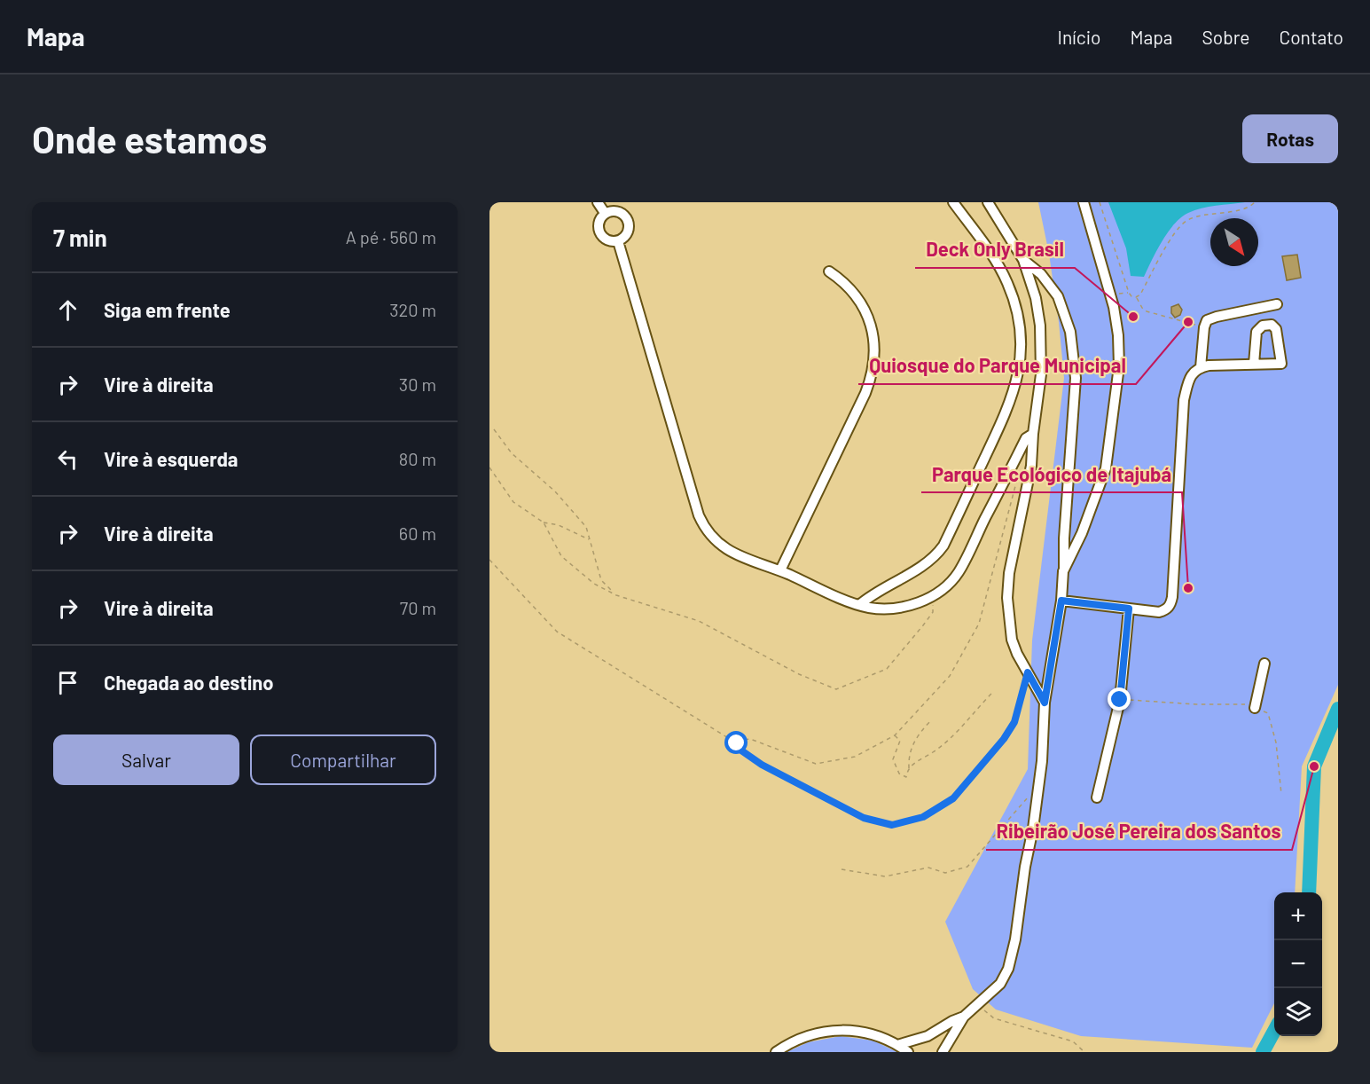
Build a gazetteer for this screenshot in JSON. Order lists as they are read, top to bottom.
{
  "places": [
    "Deck Only Brasil",
    "Quiosque do Parque Municipal",
    "Parque Ecológico de Itajubá",
    "Ribeirão José Pereira dos Santos"
  ],
  "north": "bottom right",
  "page": {
    "header": "Mapa",
    "nav": [
      "Início",
      "Mapa",
      "Sobre",
      "Contato"
    ],
    "buttons": [
      "Rotas",
      ["Salvar", "Compartilhar"]
    ],
    "title": "Onde estamos",
    "heading": ["7 min", "A pé · 560 m"],
    "list": [
      ["Siga em frente", "320 m"],
      ["Vire à direita", "30 m"],
      ["Vire à esquerda", "80 m"],
      ["Vire à direita", "60 m"],
      ["Vire à direita", "70 m"],
      "Chegada ao destino"
    ],
    "map_buttons": ["+", "−"]
  }
}
